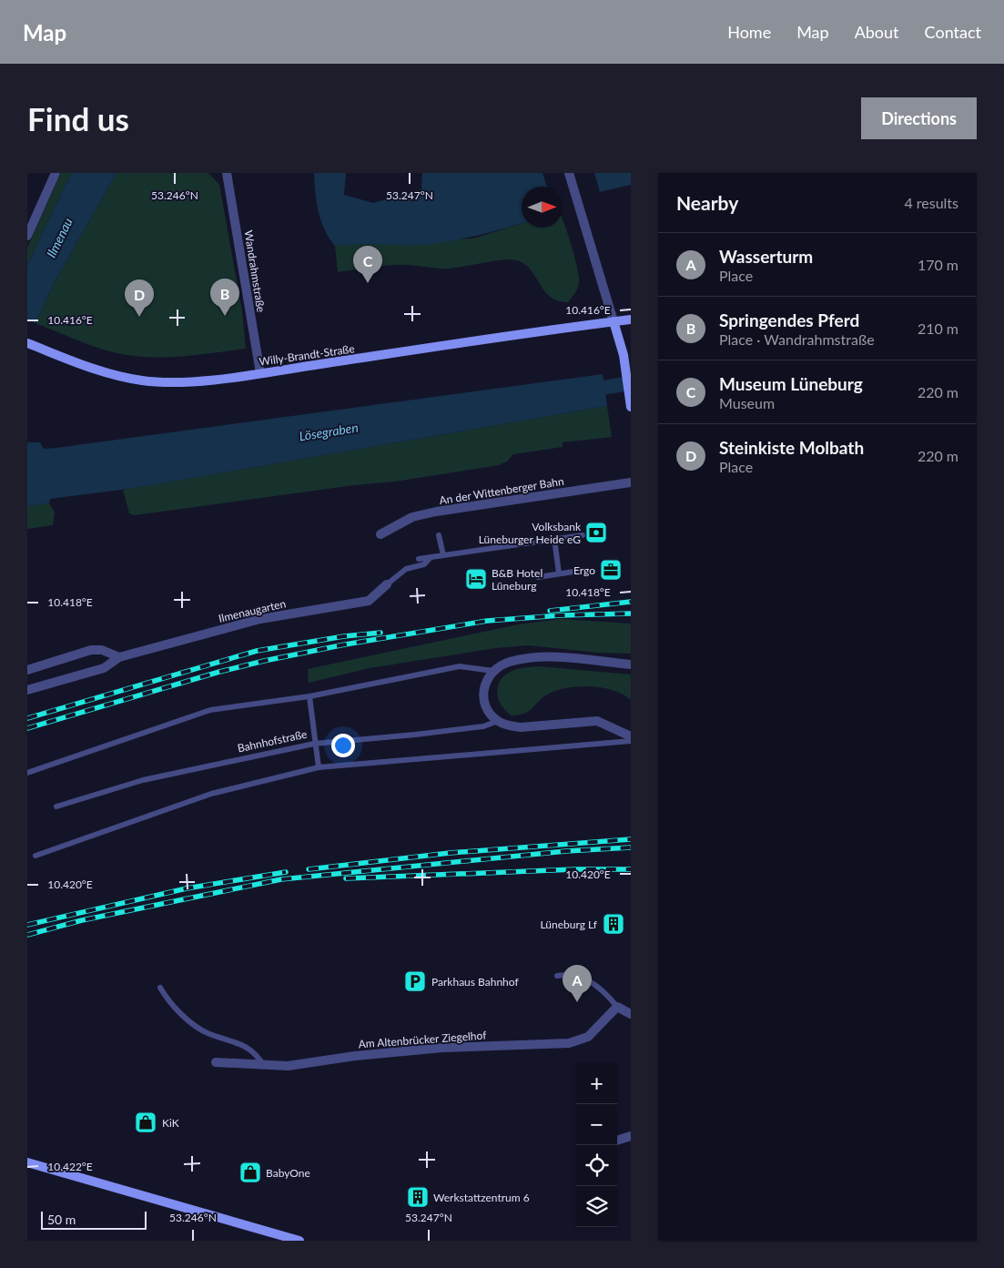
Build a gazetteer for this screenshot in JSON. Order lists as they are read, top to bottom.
{
  "streets": {
    "main road": ["Willy-Brandt-Straße"],
    "street": [
      "Wandrahmstraße",
      "An der Wittenberger Bahn",
      "Ilmenaugarten",
      "Am Altenbrücker Ziegelhof"
    ],
    "lane": ["Bahnhofstraße"]
  },
  "crossings": [
    ["Wandrahmstraße", "Willy-Brandt-Straße"]
  ],
  "water": ["Ilmenau", "Lösegraben"],
  "places": {
    "bank": ["Volksbank Lüneburger Heide eG"],
    "office": ["Ergo"],
    "hotel": ["B&B Hotel Lüneburg"],
    "building": ["Lüneburg Lf", "Werkstattzentrum 6"],
    "parking": ["Parkhaus Bahnhof"],
    "shop": ["KiK", "BabyOne"]
  },
  "scale_bar": "50 m",
  "north": "right",
  "page": {
    "header": "Map",
    "nav": [
      "Home",
      "Map",
      "About",
      "Contact"
    ],
    "buttons": "Directions",
    "title": "Find us",
    "heading": ["Nearby", "4 results"],
    "list": [
      {
        "mark": "A",
        "name": "Wasserturm",
        "note": "Place",
        "value": "170 m"
      },
      {
        "mark": "B",
        "name": "Springendes Pferd",
        "note": "Place · Wandrahmstraße",
        "value": "210 m"
      },
      {
        "mark": "C",
        "name": "Museum Lüneburg",
        "note": "Museum",
        "value": "220 m"
      },
      {
        "mark": "D",
        "name": "Steinkiste Molbath",
        "note": "Place",
        "value": "220 m"
      }
    ],
    "pins": [
      "C",
      "B",
      "D",
      "A"
    ],
    "map_buttons": ["+", "−"],
    "scale": "50 m"
  },
  "coordinates": [
    "53.246°N",
    "53.247°N",
    "10.416°E",
    "10.418°E",
    "10.420°E",
    "10.422°E"
  ]
}
